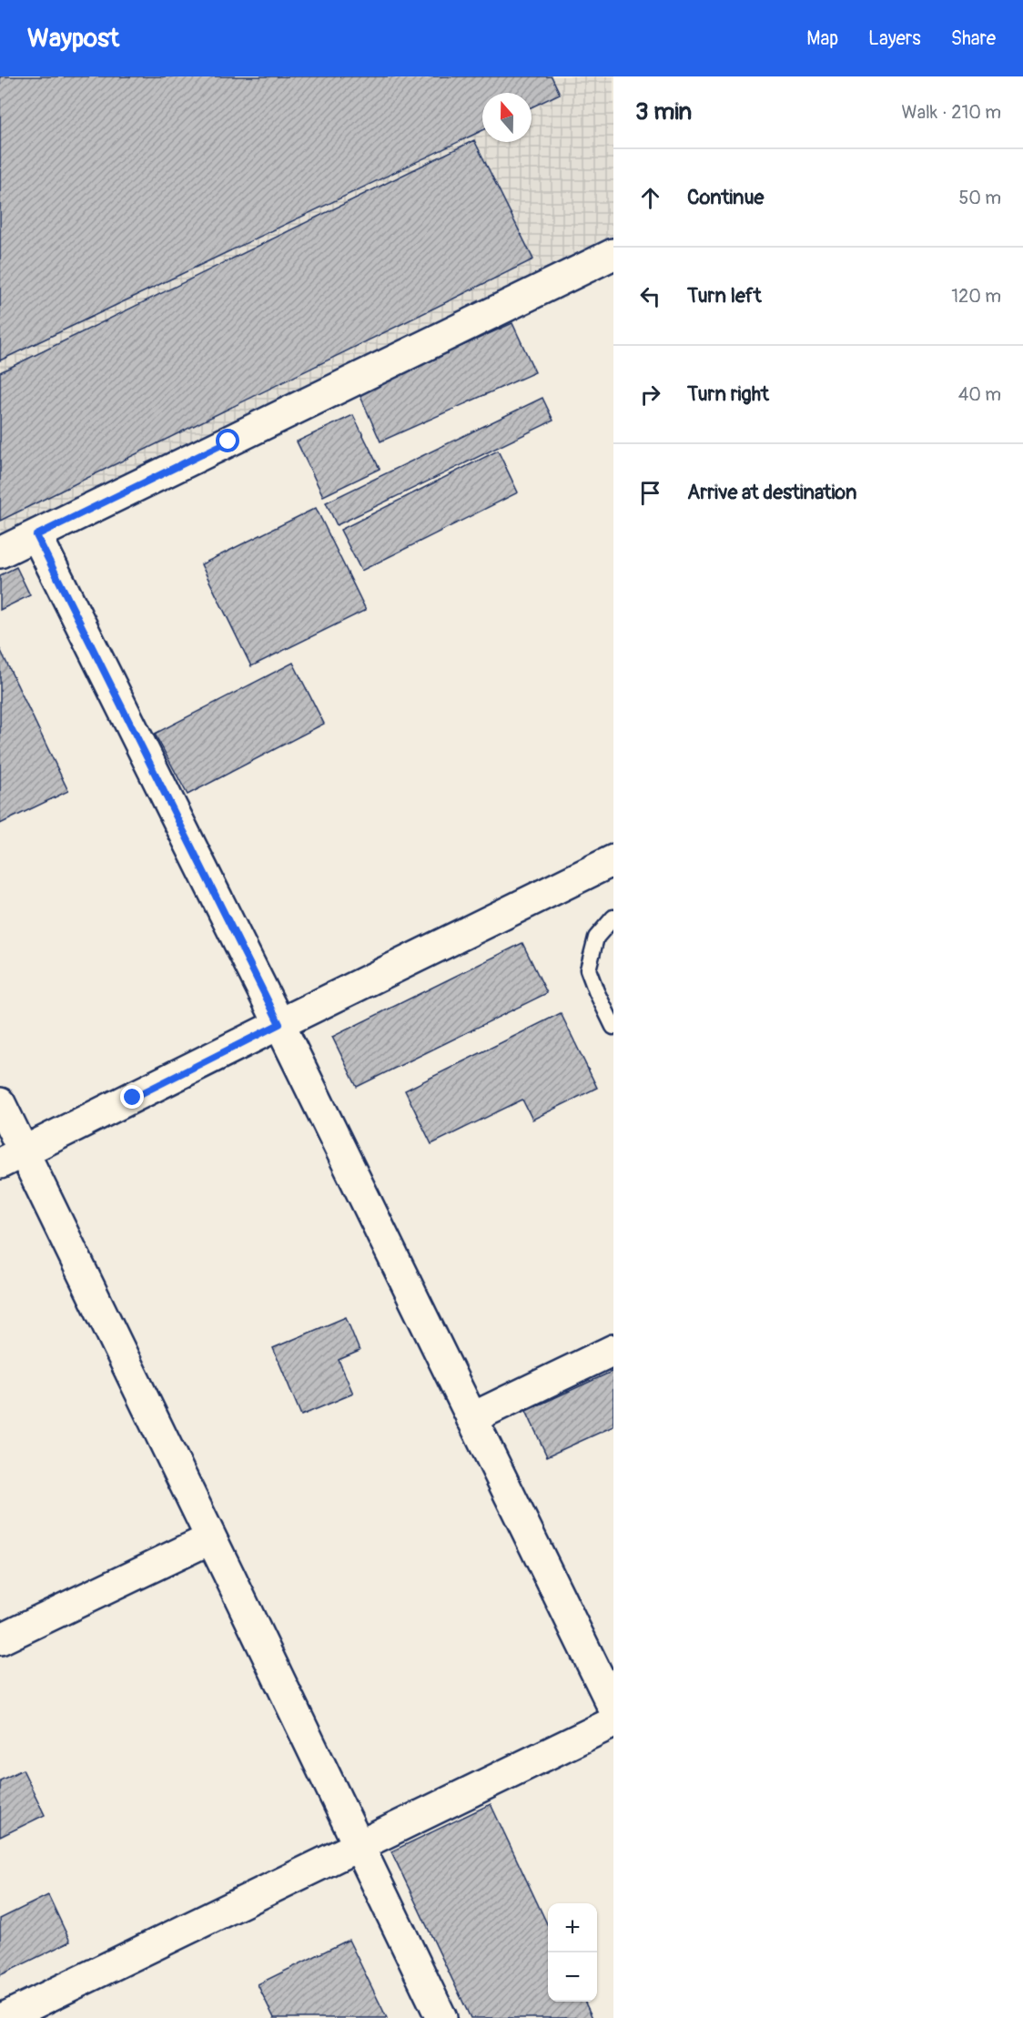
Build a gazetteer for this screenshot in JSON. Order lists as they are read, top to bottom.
{
  "north": "top",
  "page": {
    "header": "Waypost",
    "nav": ["Map", "Layers", "Share"],
    "heading": ["3 min", "Walk · 210 m"],
    "list": [
      ["Continue", "50 m"],
      ["Turn left", "120 m"],
      ["Turn right", "40 m"],
      "Arrive at destination"
    ],
    "map_buttons": ["+", "−"]
  }
}
